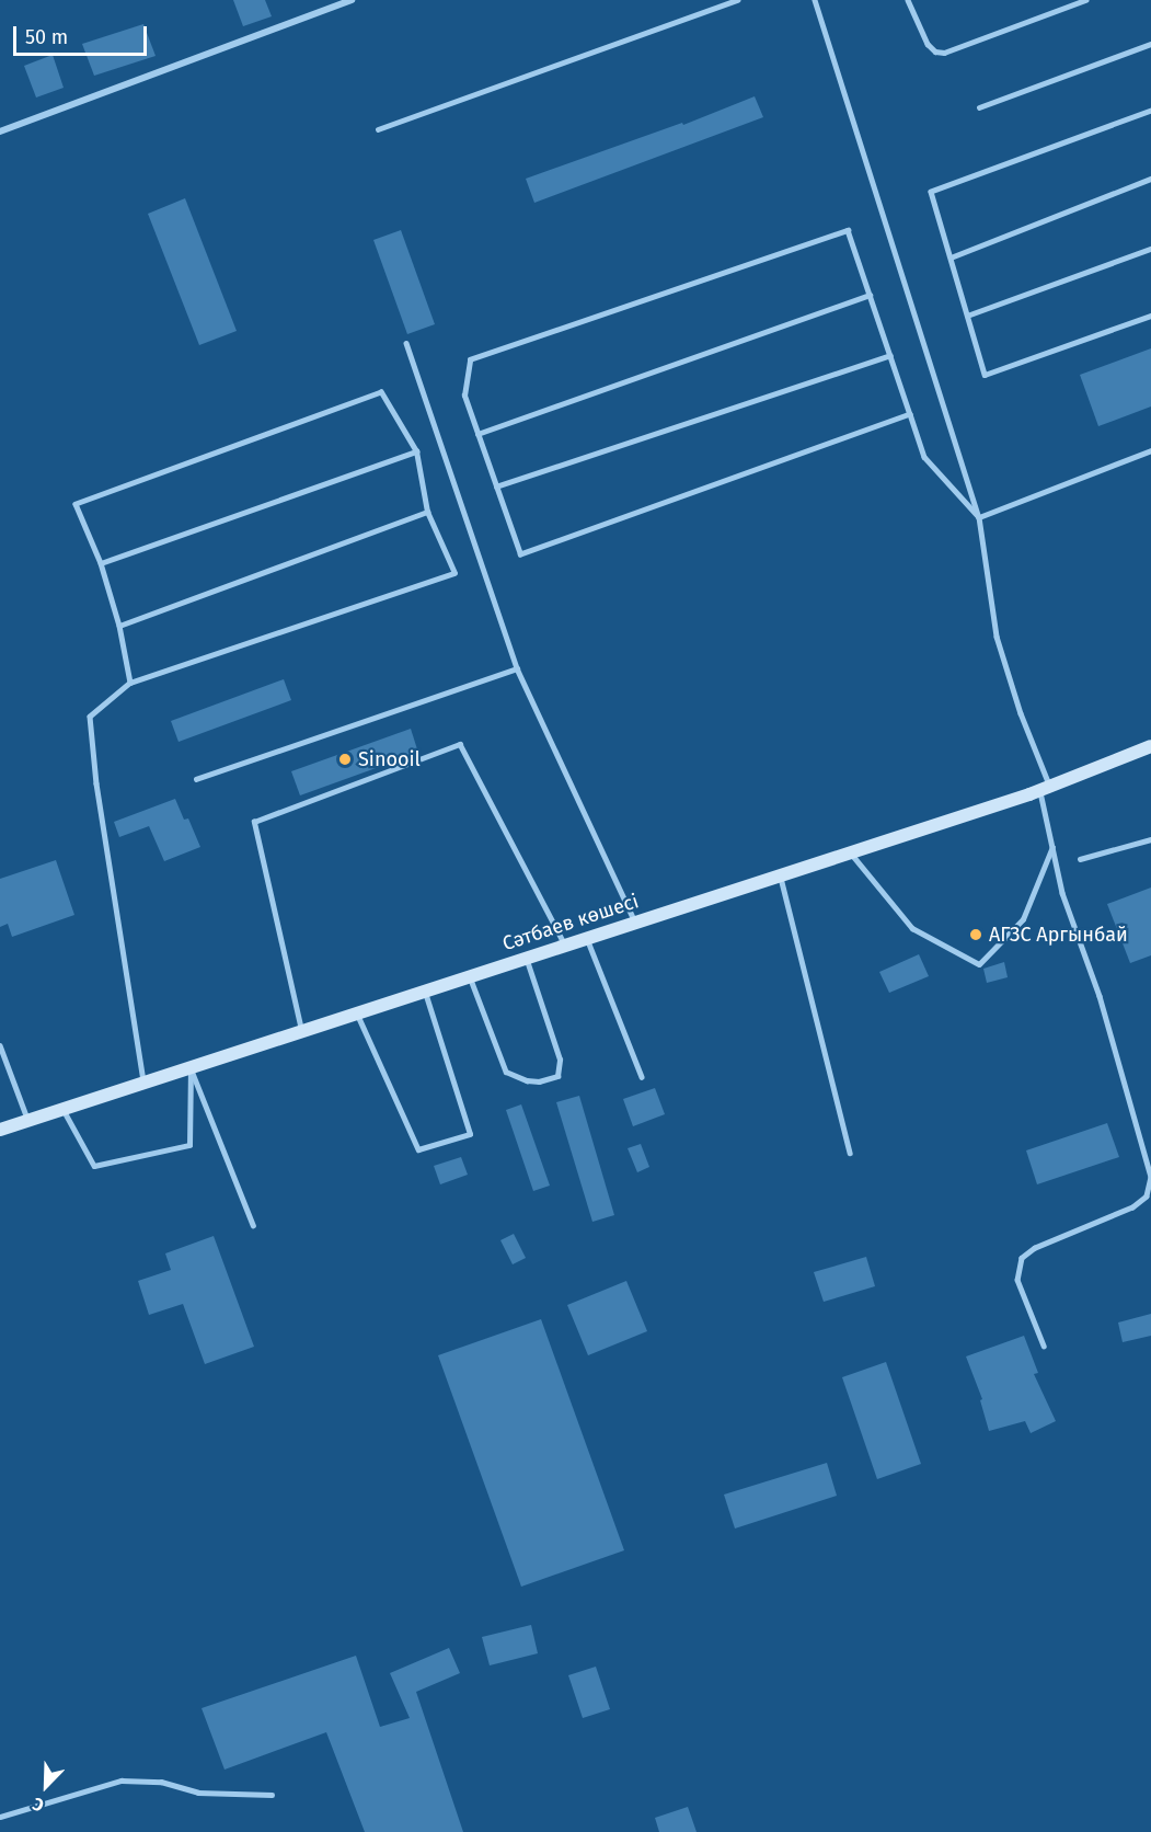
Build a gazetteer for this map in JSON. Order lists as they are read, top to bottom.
{
  "streets": {
    "main road": ["Сәтбаев көшесі"]
  },
  "places": ["Sinooil", "АГЗС Аргынбай"],
  "scale_bar": "50 m",
  "north": "bottom left"
}
